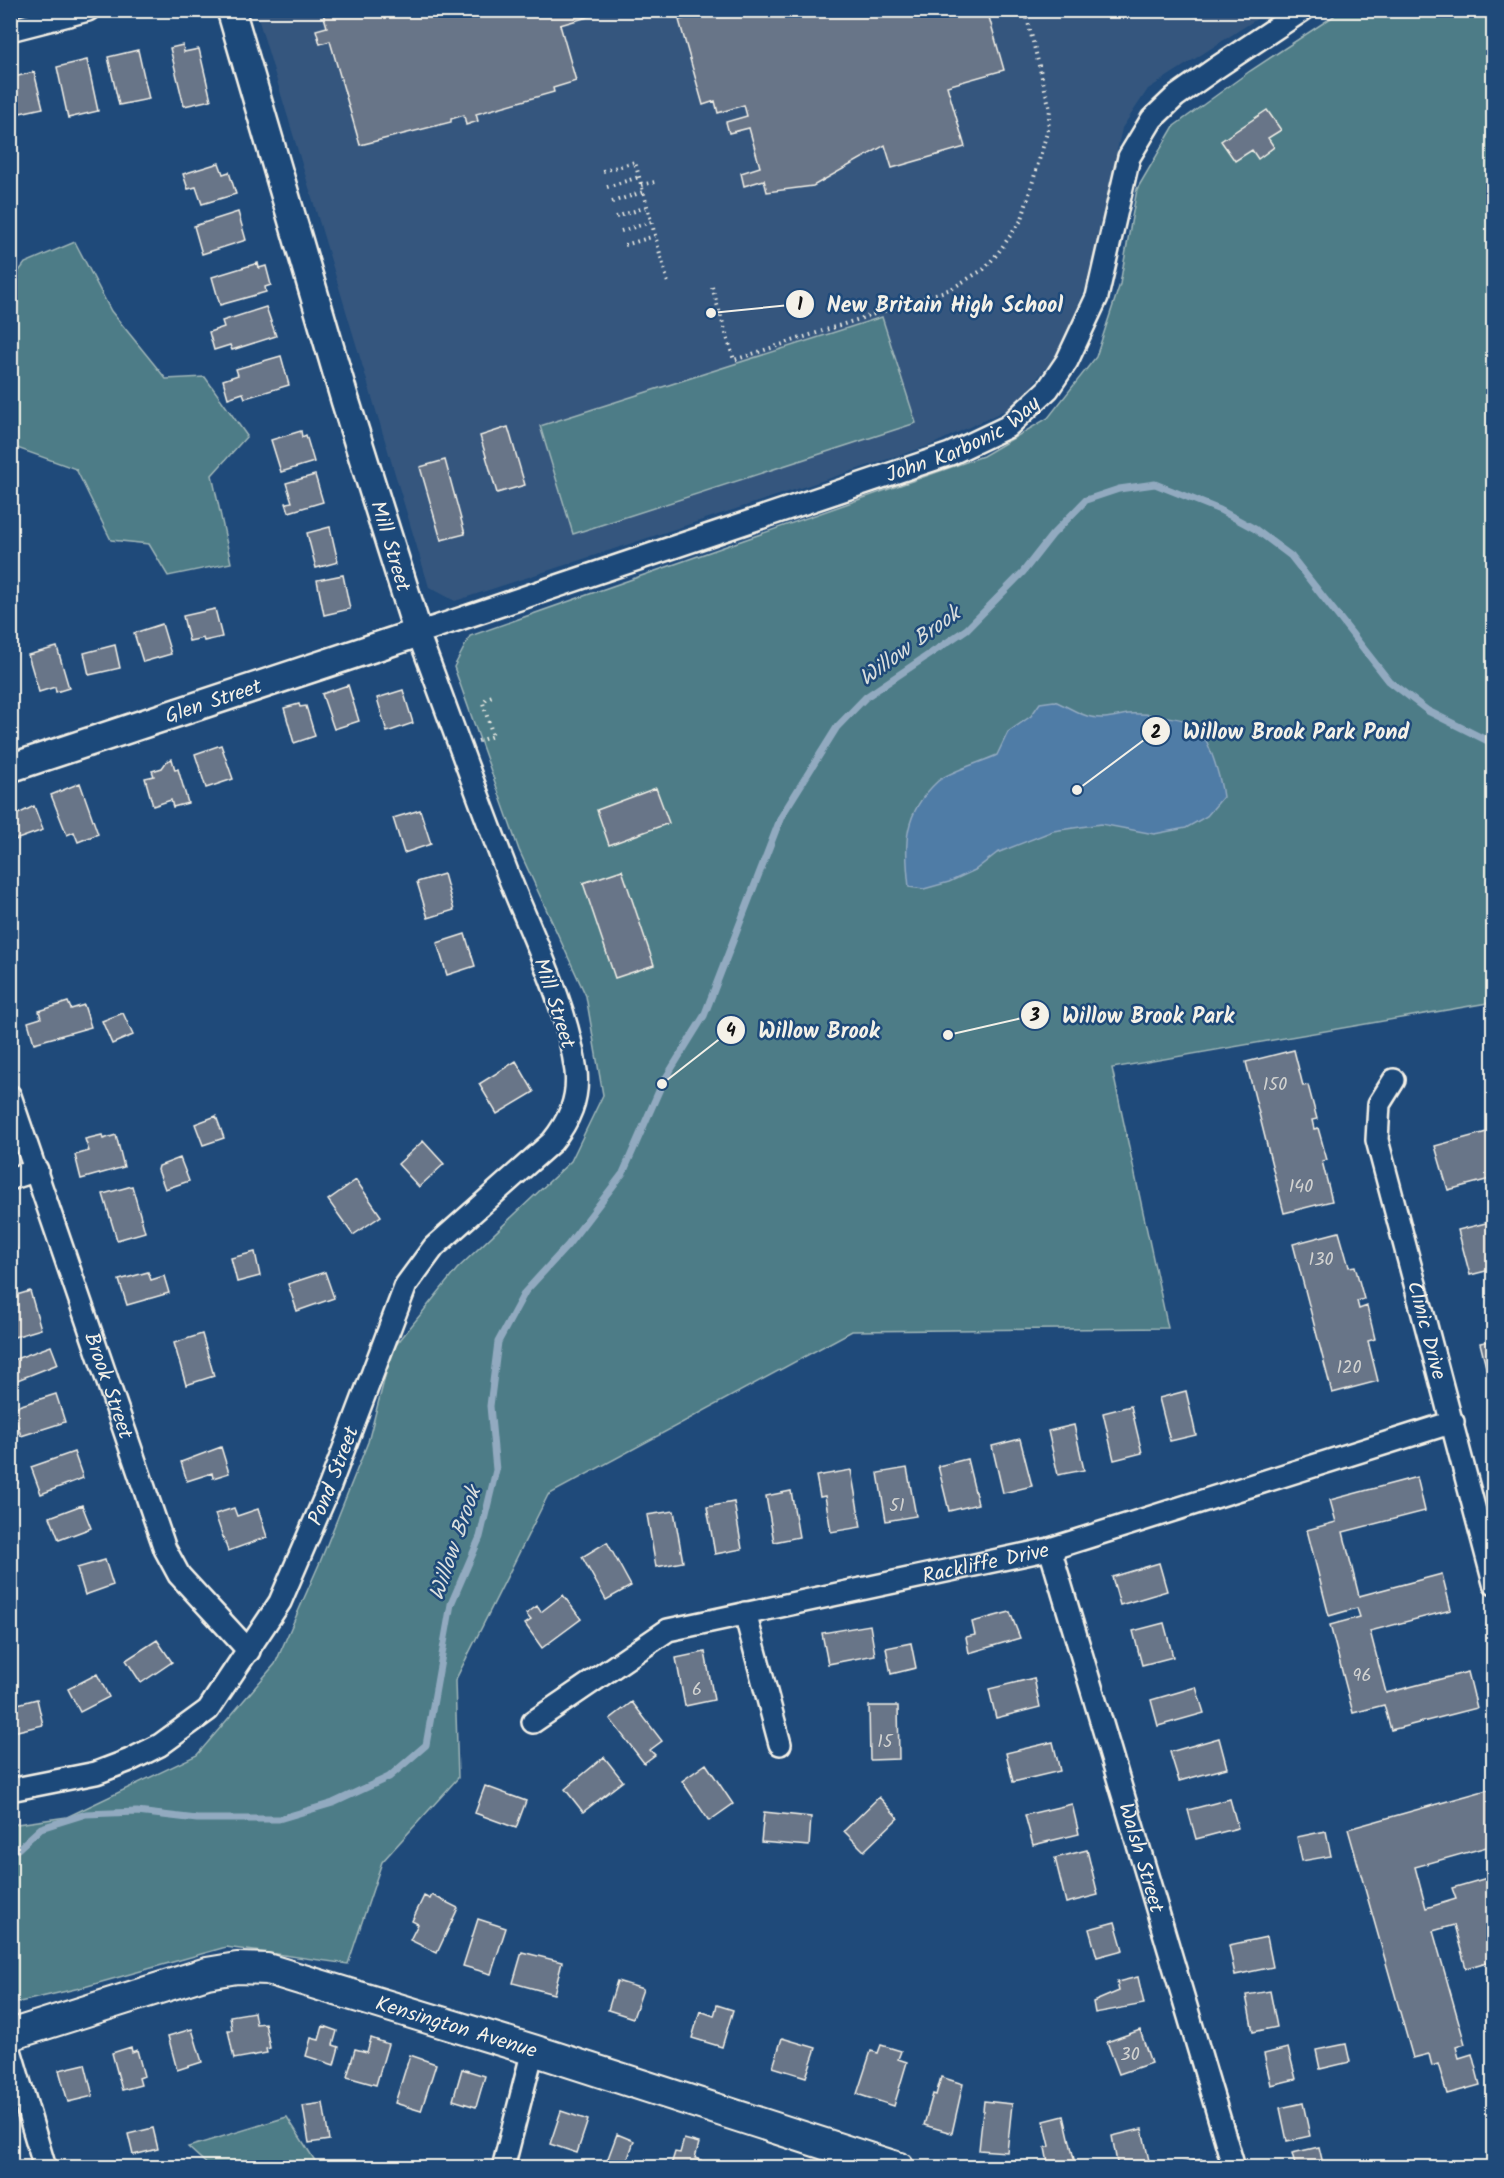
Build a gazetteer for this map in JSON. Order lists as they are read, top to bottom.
{
  "streets": {
    "main road": ["Kensington Avenue"],
    "street": [
      "John Karbonic Way",
      "Mill Street",
      "Glen Street",
      "Clinic Drive",
      "Brook Street",
      "Pond Street",
      "Rackliffe Drive",
      "Walsh Street"
    ]
  },
  "crossings": [
    ["John Karbonic Way", "Mill Street"],
    ["John Karbonic Way", "Glen Street"],
    ["Mill Street", "Glen Street"],
    ["Mill Street", "Pond Street"],
    ["Clinic Drive", "Rackliffe Drive"],
    ["Brook Street", "Pond Street"],
    ["Rackliffe Drive", "Walsh Street"]
  ],
  "water": ["Willow Brook"],
  "places": [
    "New Britain High School",
    "Willow Brook Park Pond",
    "Willow Brook Park",
    "Willow Brook"
  ],
  "house_numbers": [
    "150",
    "140",
    "130",
    "120",
    "51",
    "96",
    "6",
    "15",
    "30"
  ]
}
